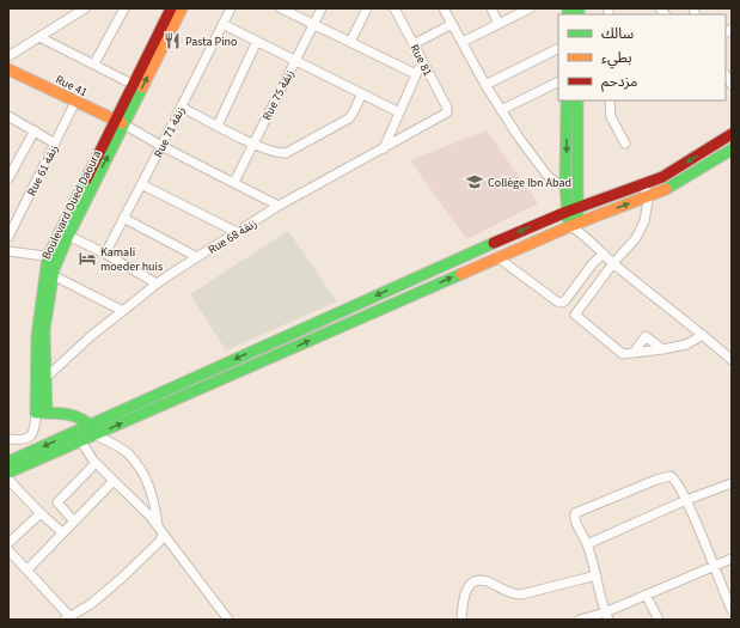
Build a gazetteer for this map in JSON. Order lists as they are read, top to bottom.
{
  "streets": {
    "main road": ["Rue 41", "Boulevard Oued Daoura"],
    "street": [
      "Rue 81",
      "Rue 75 زنقة",
      "Rue 71 زنقة",
      "Rue 61 زنقة",
      "Rue 68 زنقة"
    ]
  },
  "crossings": [
    ["Rue 81", "Rue 68 زنقة"],
    ["Rue 41", "Rue 61 زنقة"],
    ["Rue 41", "Boulevard Oued Daoura"],
    ["Boulevard Oued Daoura", "Rue 68 زنقة"]
  ],
  "places": {
    "restaurant": ["Pasta Pino"],
    "school or university": ["Collège Ibn Abad"],
    "hotel": ["Kamali moeder huis"]
  },
  "legend": ["سالك", "بطيء", "مزدحم"]
}
